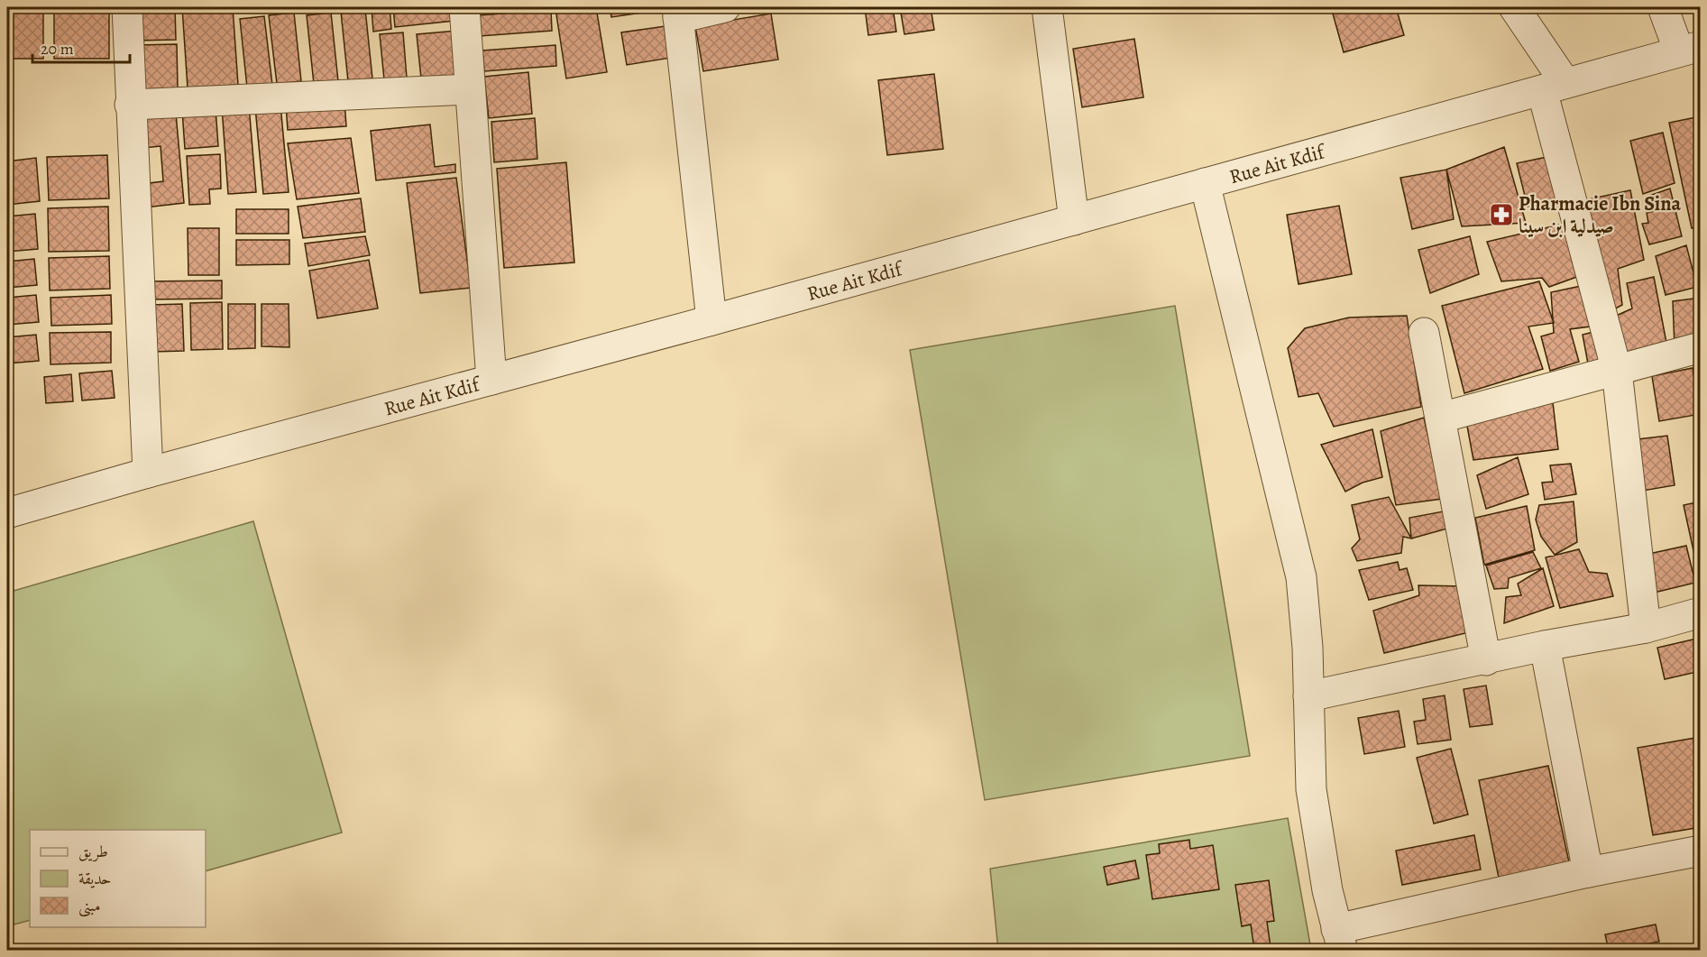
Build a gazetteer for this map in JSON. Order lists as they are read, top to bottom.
{
  "streets": {
    "street": ["Rue Ait Kdif"]
  },
  "places": {
    "pharmacy": ["Pharmacie Ibn Sina صيدلية ابن سينا"]
  },
  "legend": ["طريق", "حديقة", "مبنى"],
  "scale_bar": "20 m"
}
